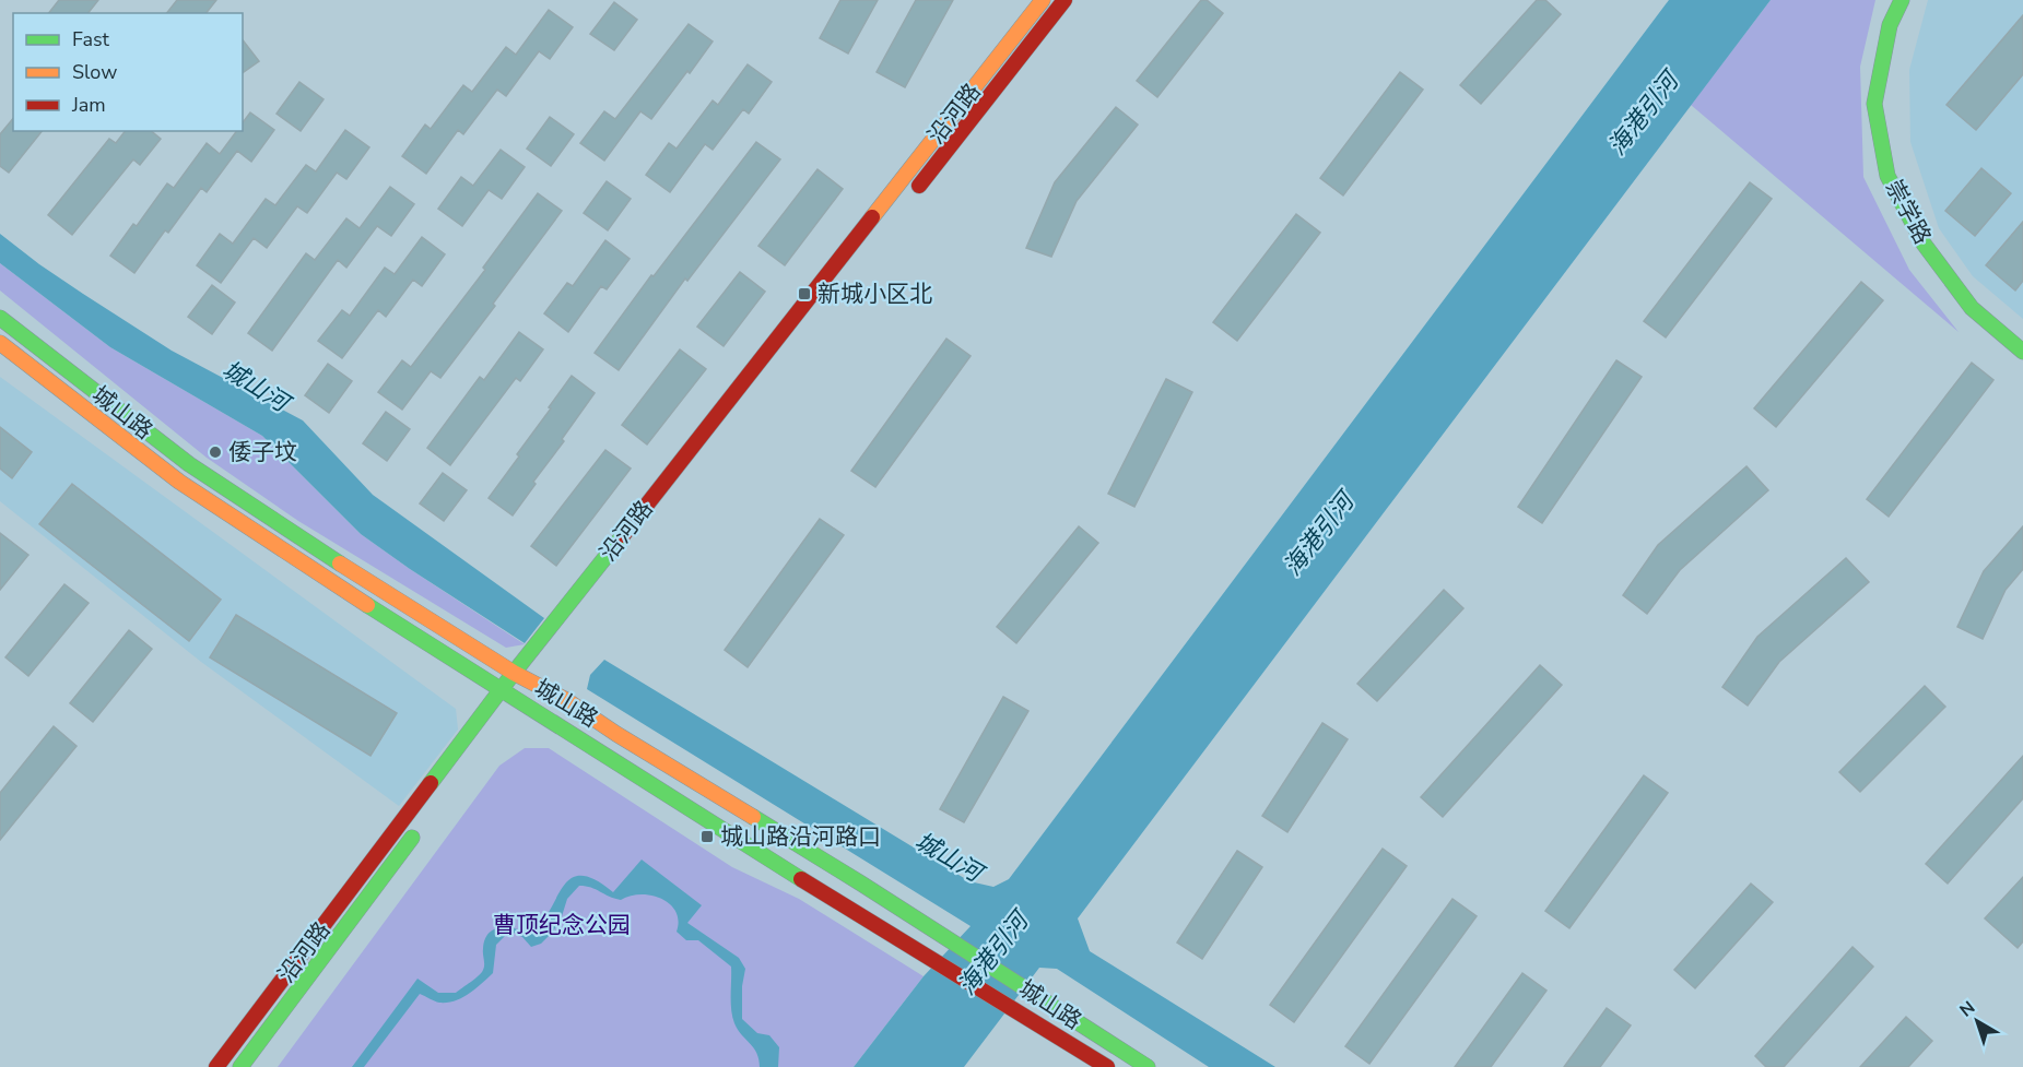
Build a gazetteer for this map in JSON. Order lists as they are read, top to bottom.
{
  "streets": {
    "main road": ["沿河路", "崇学路", "城山路"]
  },
  "crossings": [
    ["沿河路", "城山路"]
  ],
  "water": ["海港引河", "城山河"],
  "parks": ["曹顶纪念公园"],
  "places": {
    "transit": ["新城小区北", "城山路沿河路口"],
    "other": ["倭子坟"]
  },
  "legend": ["Fast", "Slow", "Jam"],
  "north": "top left"
}
